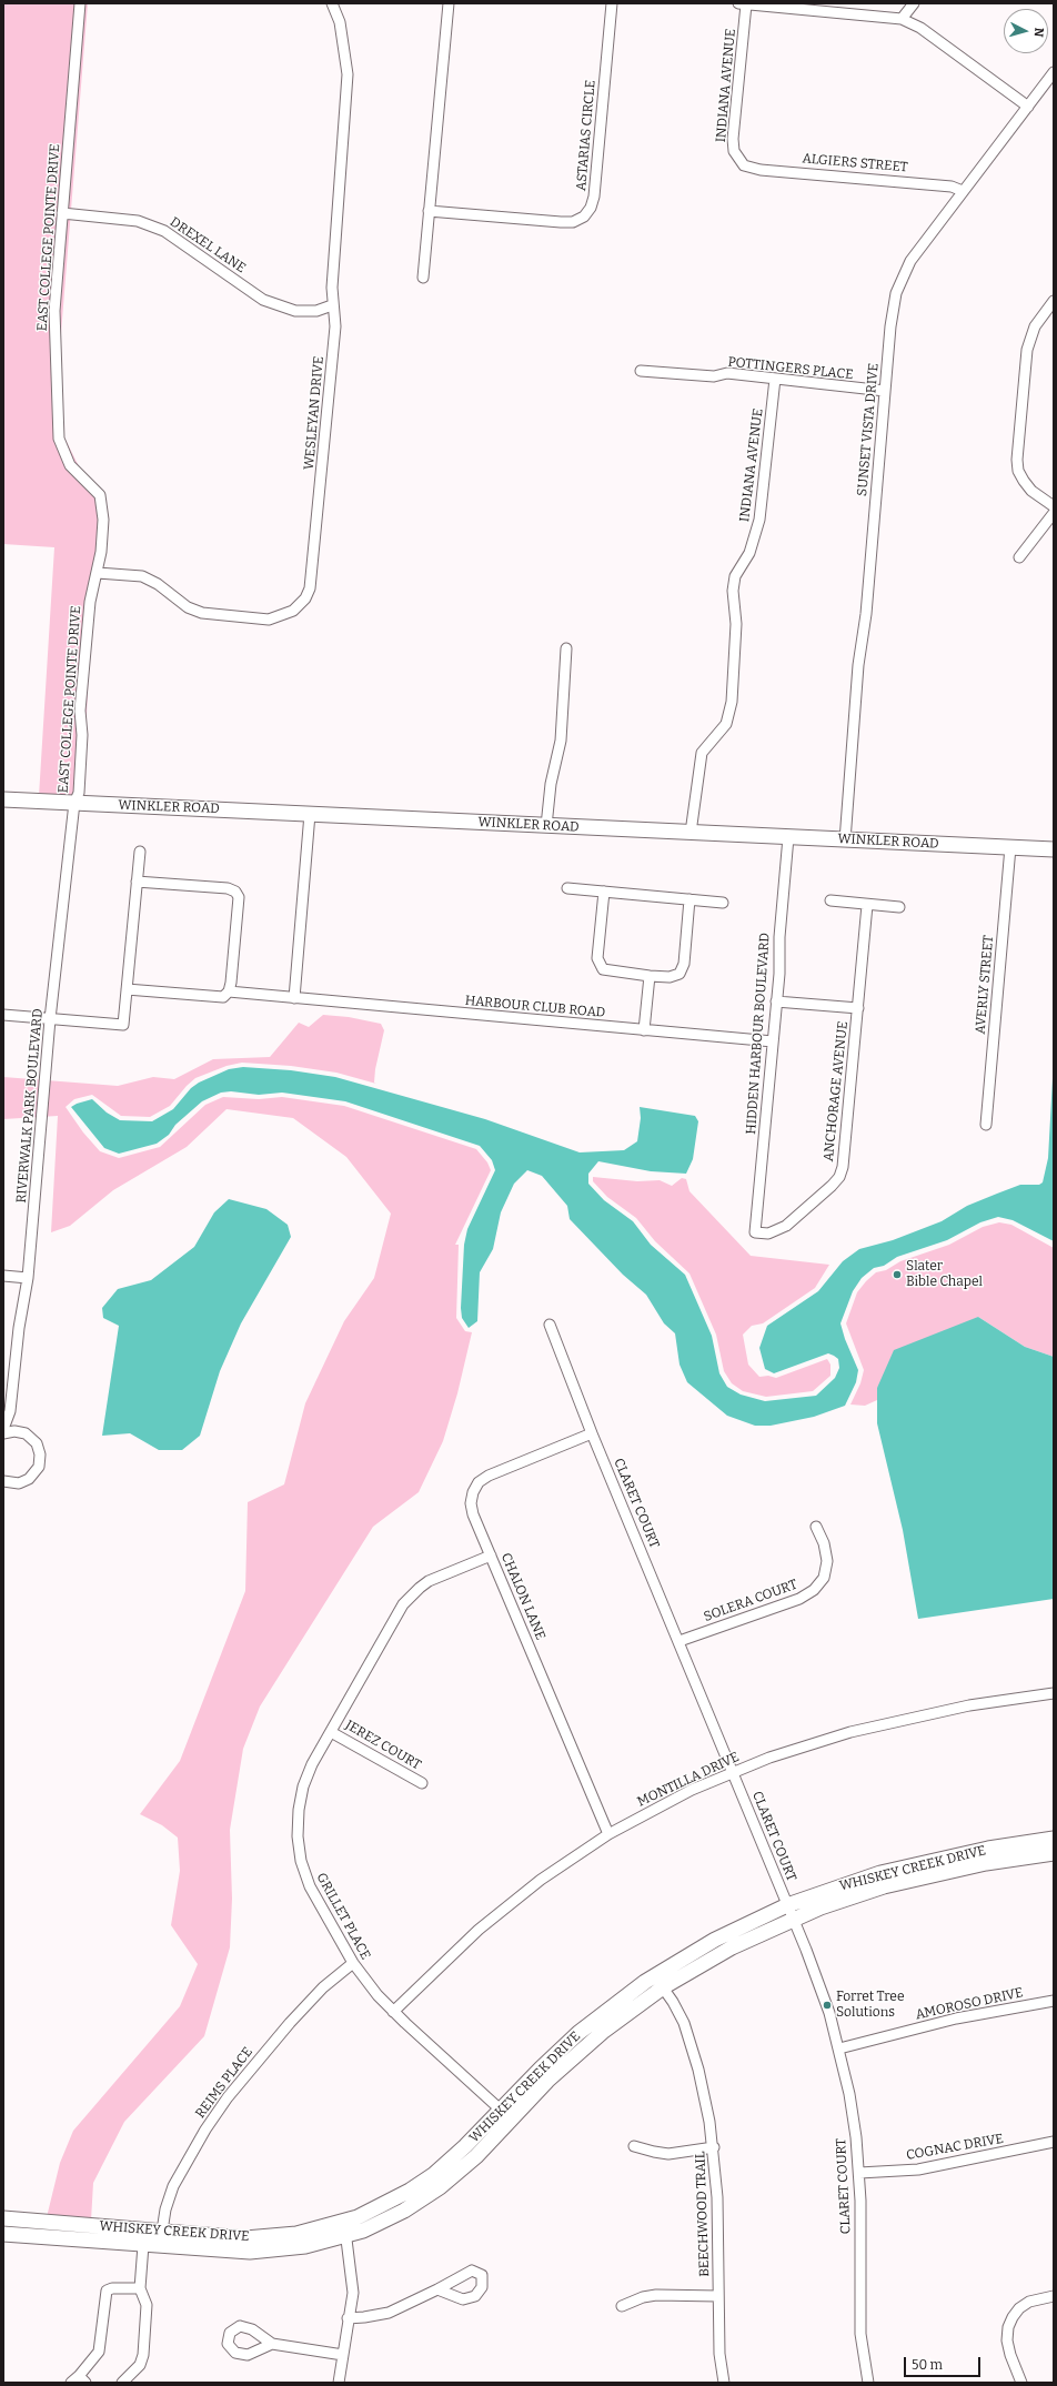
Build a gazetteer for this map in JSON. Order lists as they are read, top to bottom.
{
  "streets": {
    "street": [
      "INDIANA AVENUE",
      "ASTARIAS CIRCLE",
      "ALGIERS STREET",
      "EAST COLLEGE POINTE DRIVE",
      "DREXEL LANE",
      "POTTINGERS PLACE",
      "WESLEYAN DRIVE",
      "SUNSET VISTA DRIVE",
      "WINKLER ROAD",
      "AVERLY STREET",
      "HARBOUR CLUB ROAD",
      "HIDDEN HARBOUR BOULEVARD",
      "ANCHORAGE AVENUE",
      "RIVERWALK PARK BOULEVARD",
      "CLARET COURT",
      "CHALON LANE",
      "SOLERA COURT",
      "JEREZ COURT",
      "MONTILLA DRIVE",
      "WHISKEY CREEK DRIVE",
      "GRILLET PLACE",
      "AMOROSO DRIVE",
      "REIMS PLACE",
      "COGNAC DRIVE",
      "BEECHWOOD TRAIL"
    ]
  },
  "crossings": [
    ["INDIANA AVENUE", "ALGIERS STREET"],
    ["INDIANA AVENUE", "POTTINGERS PLACE"],
    ["INDIANA AVENUE", "WINKLER ROAD"],
    ["ALGIERS STREET", "SUNSET VISTA DRIVE"],
    ["EAST COLLEGE POINTE DRIVE", "DREXEL LANE"],
    ["EAST COLLEGE POINTE DRIVE", "WESLEYAN DRIVE"],
    ["EAST COLLEGE POINTE DRIVE", "WINKLER ROAD"],
    ["EAST COLLEGE POINTE DRIVE", "RIVERWALK PARK BOULEVARD"],
    ["DREXEL LANE", "WESLEYAN DRIVE"],
    ["POTTINGERS PLACE", "SUNSET VISTA DRIVE"],
    ["SUNSET VISTA DRIVE", "WINKLER ROAD"],
    ["WINKLER ROAD", "AVERLY STREET"],
    ["WINKLER ROAD", "HIDDEN HARBOUR BOULEVARD"],
    ["WINKLER ROAD", "RIVERWALK PARK BOULEVARD"],
    ["HARBOUR CLUB ROAD", "HIDDEN HARBOUR BOULEVARD"],
    ["HIDDEN HARBOUR BOULEVARD", "ANCHORAGE AVENUE"],
    ["CLARET COURT", "CHALON LANE"],
    ["CLARET COURT", "SOLERA COURT"],
    ["CLARET COURT", "MONTILLA DRIVE"],
    ["CLARET COURT", "WHISKEY CREEK DRIVE"],
    ["CLARET COURT", "AMOROSO DRIVE"],
    ["CLARET COURT", "COGNAC DRIVE"],
    ["CHALON LANE", "MONTILLA DRIVE"],
    ["CHALON LANE", "GRILLET PLACE"],
    ["JEREZ COURT", "GRILLET PLACE"],
    ["MONTILLA DRIVE", "GRILLET PLACE"],
    ["WHISKEY CREEK DRIVE", "GRILLET PLACE"],
    ["WHISKEY CREEK DRIVE", "REIMS PLACE"],
    ["WHISKEY CREEK DRIVE", "BEECHWOOD TRAIL"],
    ["GRILLET PLACE", "REIMS PLACE"]
  ],
  "places": ["Slater Bible Chapel", "Forret Tree Solutions"],
  "scale_bar": "50 m",
  "north": "right"
}
